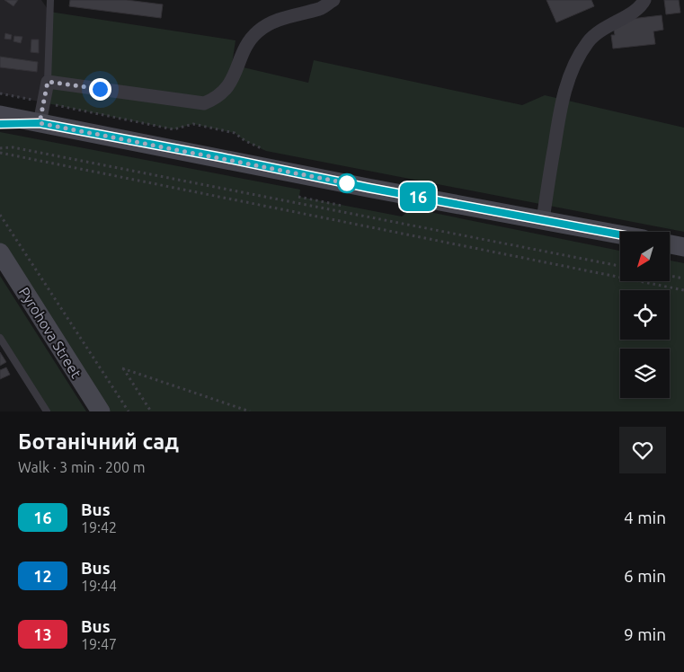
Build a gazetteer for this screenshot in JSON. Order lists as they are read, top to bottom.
{
  "streets": {
    "main road": ["Pyrohova Street"]
  },
  "lines": ["bus line 16"],
  "north": "bottom left",
  "page": {
    "on_map": "16",
    "heading": ["Ботанічний сад", "Walk · 3 min · 200 m"],
    "list": [
      {
        "mark": "16",
        "name": "Bus",
        "note": "19:42",
        "value": "4 min"
      },
      {
        "mark": "12",
        "name": "Bus",
        "note": "19:44",
        "value": "6 min"
      },
      {
        "mark": "13",
        "name": "Bus",
        "note": "19:47",
        "value": "9 min"
      }
    ]
  }
}
